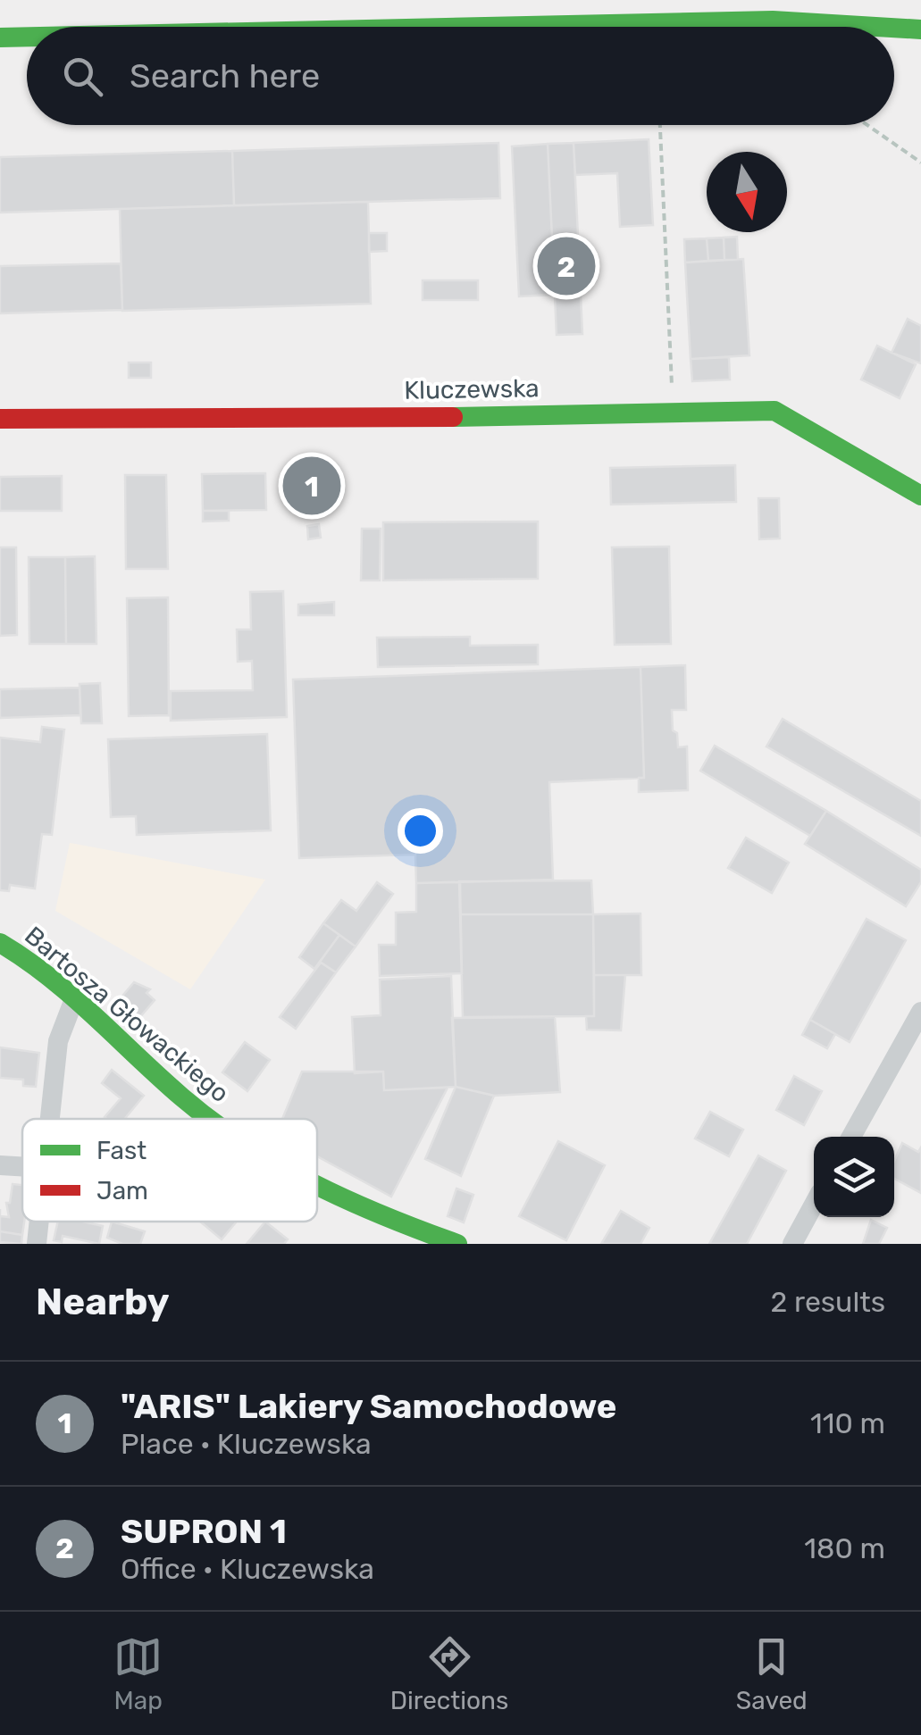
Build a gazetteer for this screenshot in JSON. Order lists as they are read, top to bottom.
{
  "streets": {
    "street": ["Kluczewska", "Bartosza Głowackiego"]
  },
  "legend": ["Fast", "Jam"],
  "north": "bottom",
  "page": {
    "search": "Search here",
    "pins": ["2", "1"],
    "heading": ["Nearby", "2 results"],
    "list": [
      {
        "mark": "1",
        "name": "\"ARIS\" Lakiery Samochodowe",
        "note": "Place · Kluczewska",
        "value": "110 m"
      },
      {
        "mark": "2",
        "name": "SUPRON 1",
        "note": "Office · Kluczewska",
        "value": "180 m"
      }
    ],
    "nav": ["Map", "Directions", "Saved"]
  }
}
